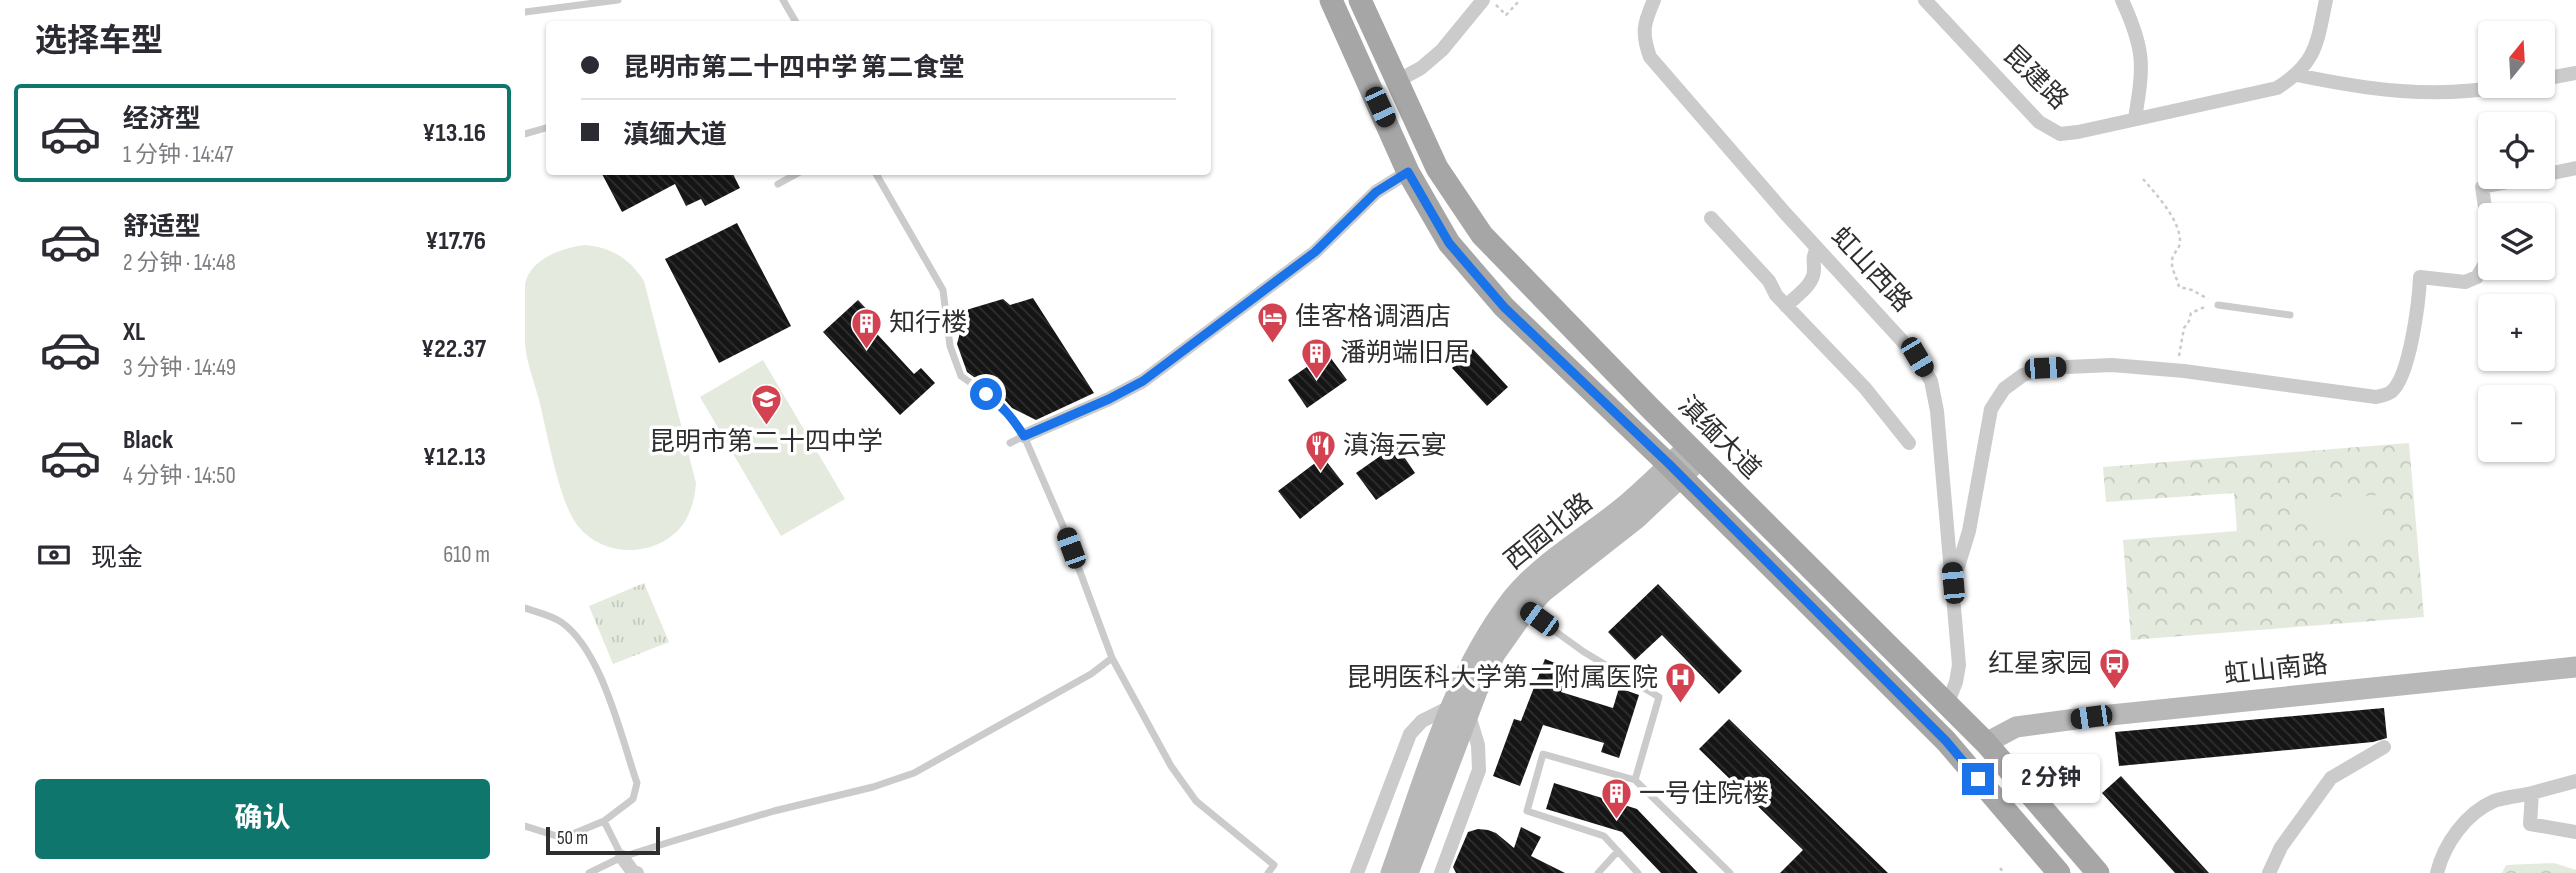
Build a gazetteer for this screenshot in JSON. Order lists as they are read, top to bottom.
{
  "streets": {
    "main road": ["滇缅大道", "西园北路", "虹山南路"],
    "street": ["昆建路", "虹山西路"]
  },
  "crossings": [
    ["虹山西路", "滇缅大道"],
    ["滇缅大道", "西园北路"],
    ["滇缅大道", "虹山南路"]
  ],
  "places": {
    "hotel": ["佳客格调酒店"],
    "building": ["知行楼", "潘朔端旧居", "一号住院楼"],
    "school or university": ["昆明市第二十四中学"],
    "restaurant": ["滇海云宴"],
    "bus stop": ["红星家园"],
    "hospital": ["昆明医科大学第二附属医院"]
  },
  "scale_bar": "50 m",
  "north": "top",
  "page": {
    "heading": "选择车型",
    "map_buttons": ["+", "−"],
    "banner": ["昆明市第二十四中学 第二食堂", "滇缅大道"],
    "list": [
      {
        "name": "经济型",
        "note": "1 分钟 · 14:47",
        "value": "¥13.16"
      },
      {
        "name": "舒适型",
        "note": "2 分钟 · 14:48",
        "value": "¥17.76"
      },
      {
        "name": "XL",
        "note": "3 分钟 · 14:49",
        "value": "¥22.37"
      },
      {
        "name": "Black",
        "note": "4 分钟 · 14:50",
        "value": "¥12.13"
      }
    ],
    "pay": ["现金", "610 m"],
    "bubble": "2 分钟",
    "buttons": "确认",
    "scale": "50 m"
  }
}
